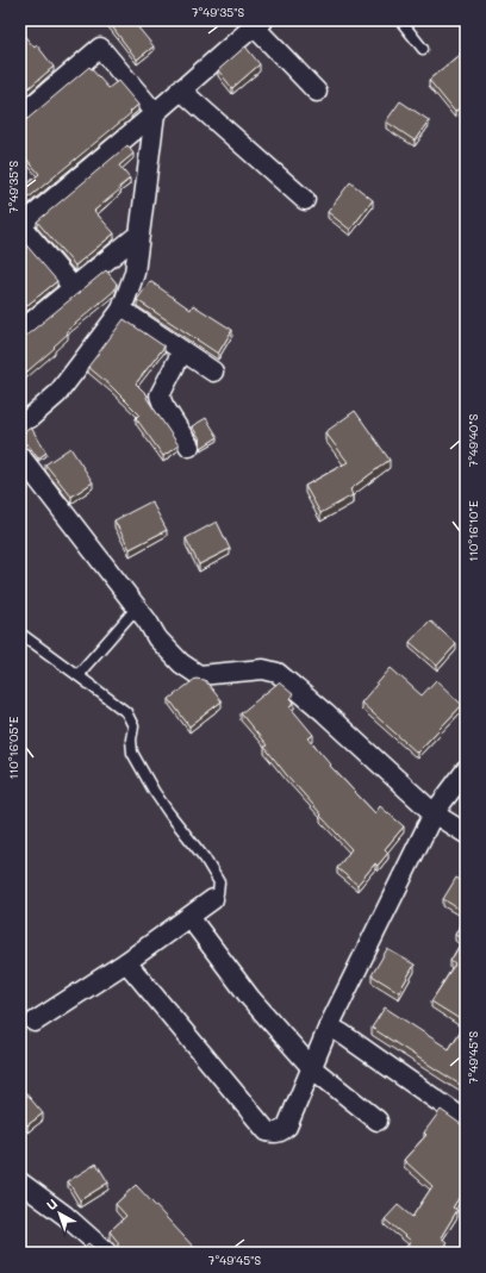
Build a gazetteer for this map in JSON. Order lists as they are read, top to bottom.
{
  "north": "top left",
  "coordinates": [
    "7°49'35\"S",
    "7°49'40\"S",
    "110°16'10\"E",
    "110°16'05\"E",
    "7°49'45\"S"
  ]
}
